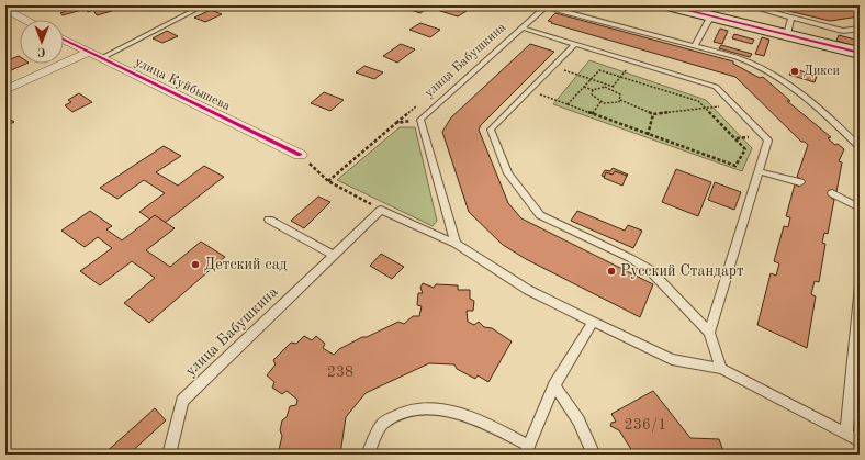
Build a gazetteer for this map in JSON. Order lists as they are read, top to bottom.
{
  "streets": {
    "street": ["улица Куйбышева"],
    "lane": ["улица Бабушкина"]
  },
  "places": ["Дикси", "Детский сад", "Русский Стандарт"],
  "house_numbers": ["238", "236/1"],
  "north": "bottom"
}
